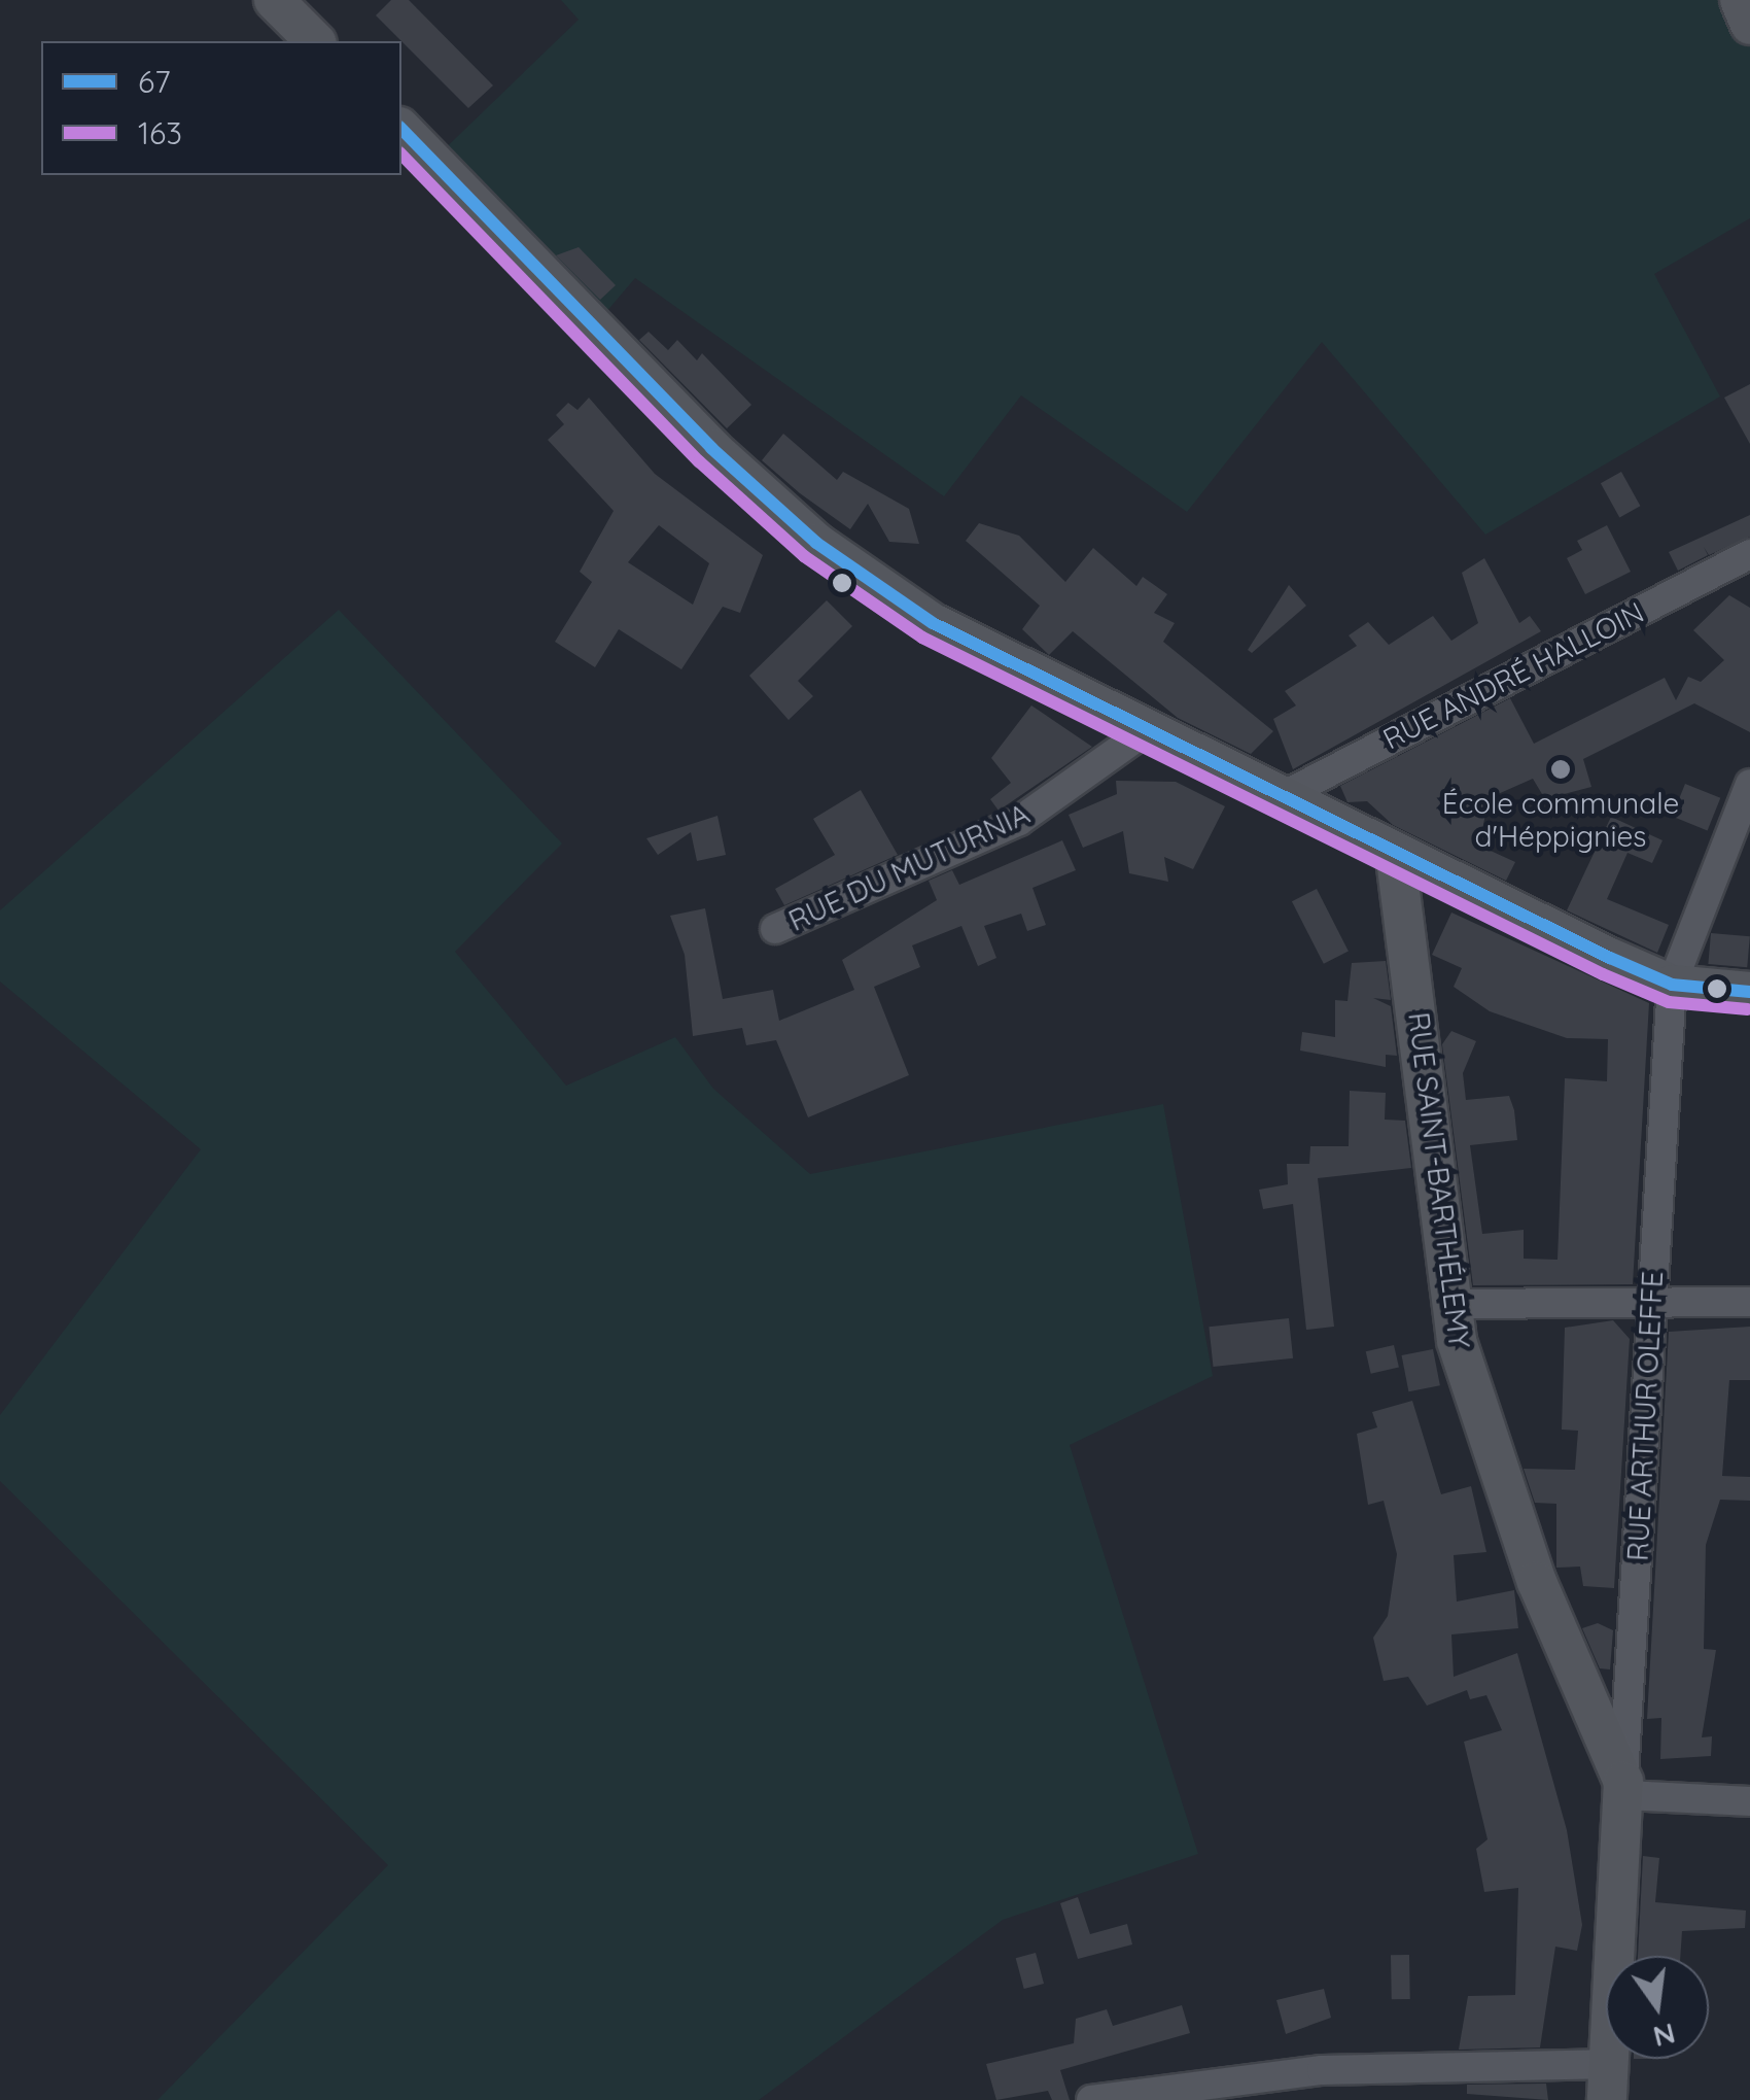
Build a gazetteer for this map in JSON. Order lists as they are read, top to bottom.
{
  "streets": {
    "street": [
      "RUE ANDRÉ HALLOIN",
      "RUE DU MUTURNIA",
      "RUE SAINT-BARTHÉLEMY",
      "RUE ARTHUR OLEFFE"
    ]
  },
  "crossings": [
    ["RUE SAINT-BARTHÉLEMY", "RUE ARTHUR OLEFFE"]
  ],
  "places": ["École communale d'Héppignies"],
  "lines": ["transit line 67", "transit line 163"],
  "legend": ["67", "163"],
  "north": "bottom"
}
